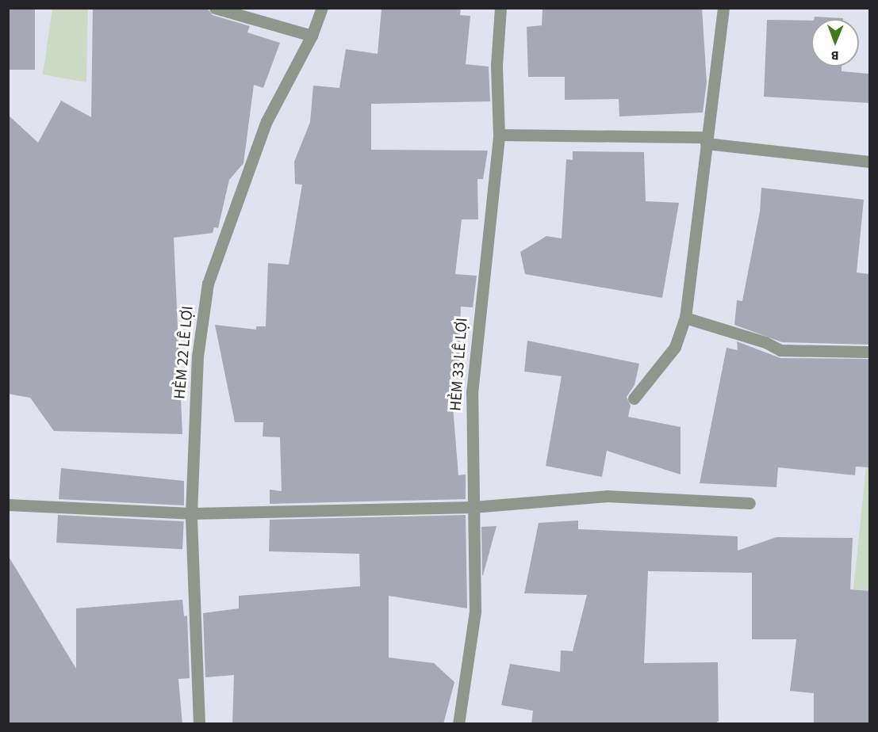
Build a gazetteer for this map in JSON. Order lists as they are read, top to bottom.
{
  "streets": {
    "street": ["HẺM 22 LÊ LỢI", "HẺM 33 LÊ LỢI"]
  },
  "north": "bottom"
}
